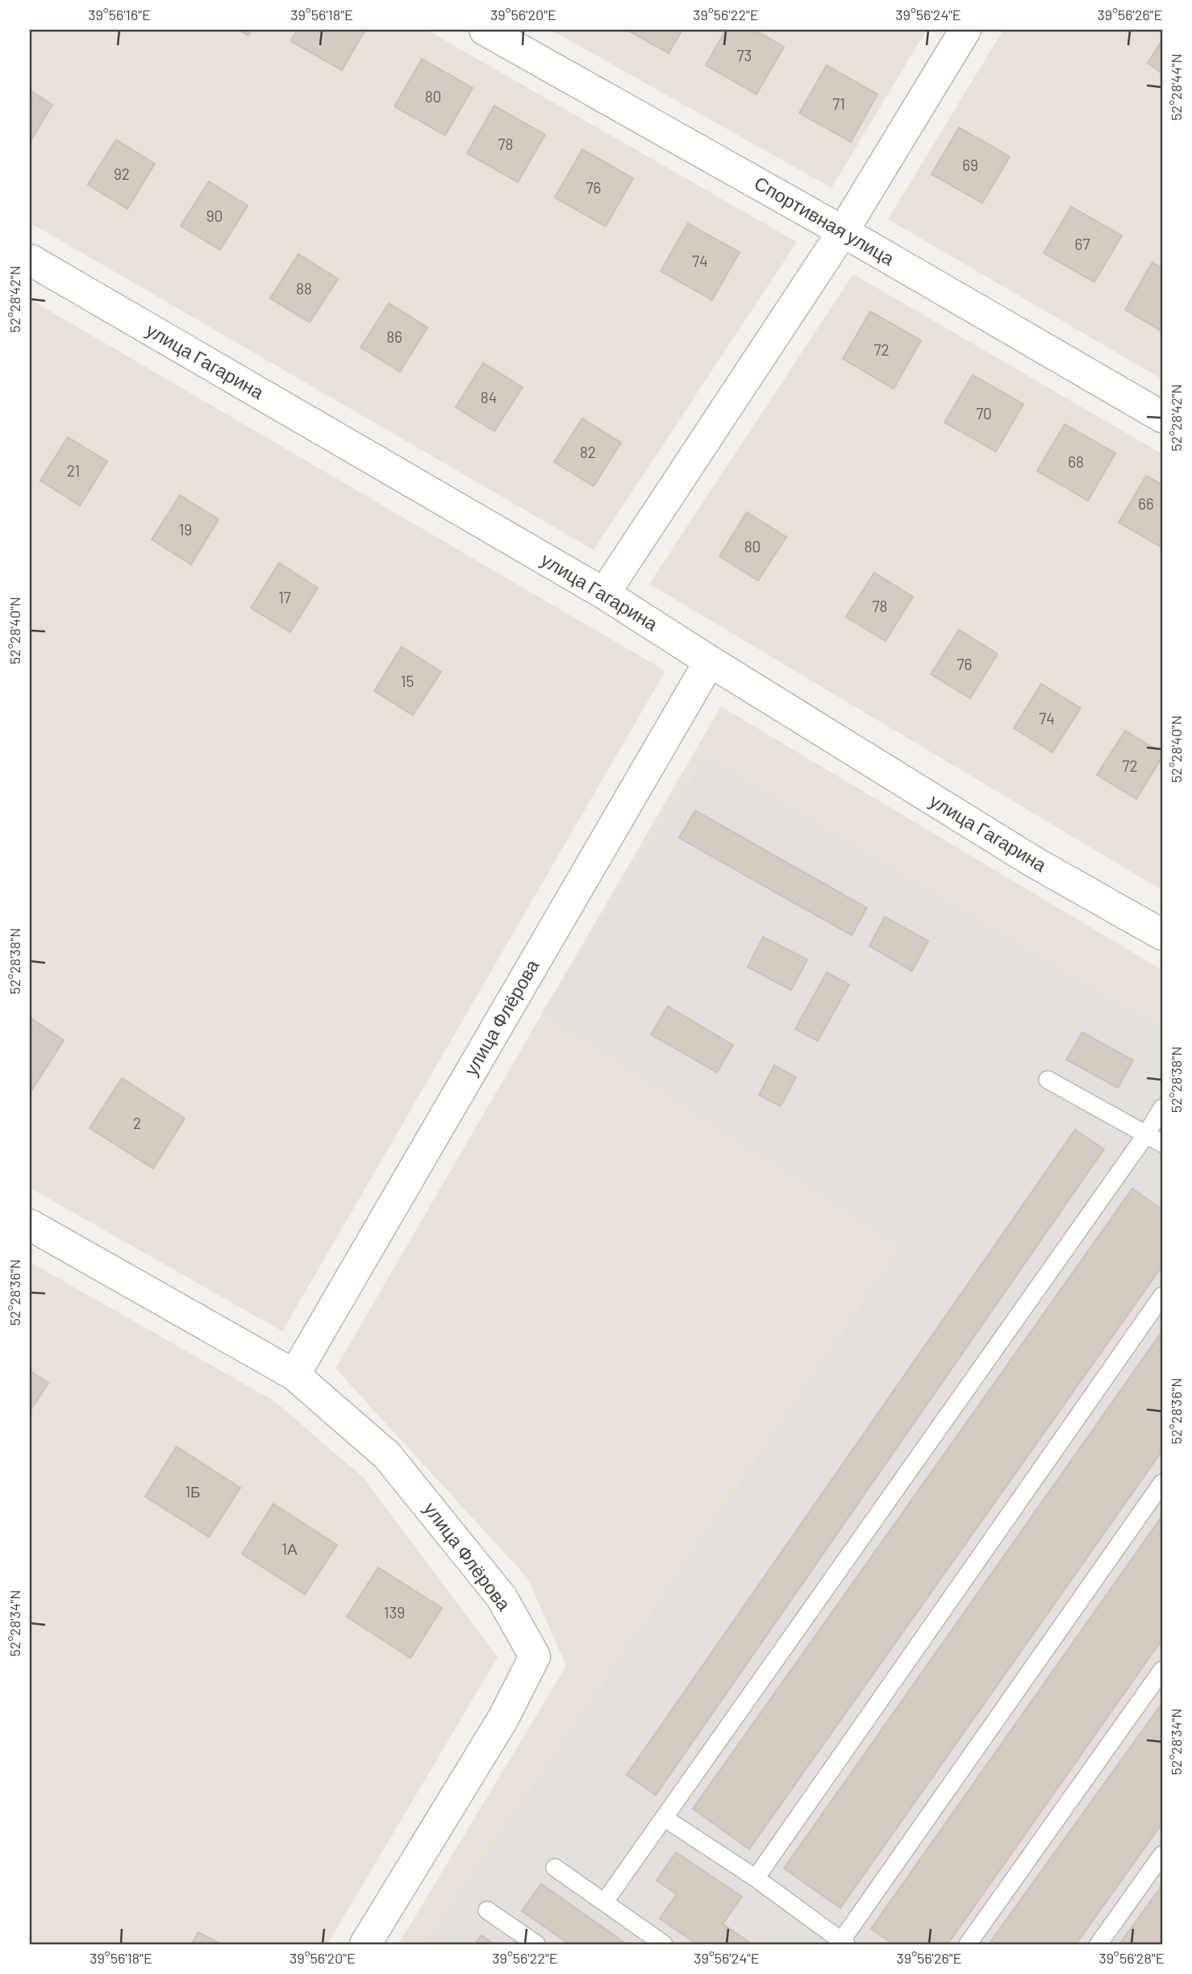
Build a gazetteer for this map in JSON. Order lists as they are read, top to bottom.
{
  "streets": {
    "street": ["Спортивная улица", "улица Гагарина", "улица Флёрова"]
  },
  "crossings": [
    ["улица Гагарина", "улица Флёрова"]
  ],
  "house_numbers": [
    "73",
    "80",
    "71",
    "78",
    "69",
    "92",
    "76",
    "90",
    "67",
    "74",
    "88",
    "86",
    "72",
    "84",
    "70",
    "82",
    "68",
    "21",
    "66",
    "19",
    "80",
    "17",
    "78",
    "76",
    "15",
    "74",
    "72",
    "2",
    "1Б",
    "1А",
    "139"
  ],
  "coordinates": [
    "39°56'16\"E",
    "39°56'18\"E",
    "39°56'20\"E",
    "39°56'22\"E",
    "39°56'24\"E",
    "39°56'26\"E",
    "52°28'44\"N",
    "52°28'42\"N",
    "52°28'40\"N",
    "52°28'38\"N",
    "52°28'36\"N",
    "52°28'34\"N",
    "39°56'28\"E"
  ]
}
